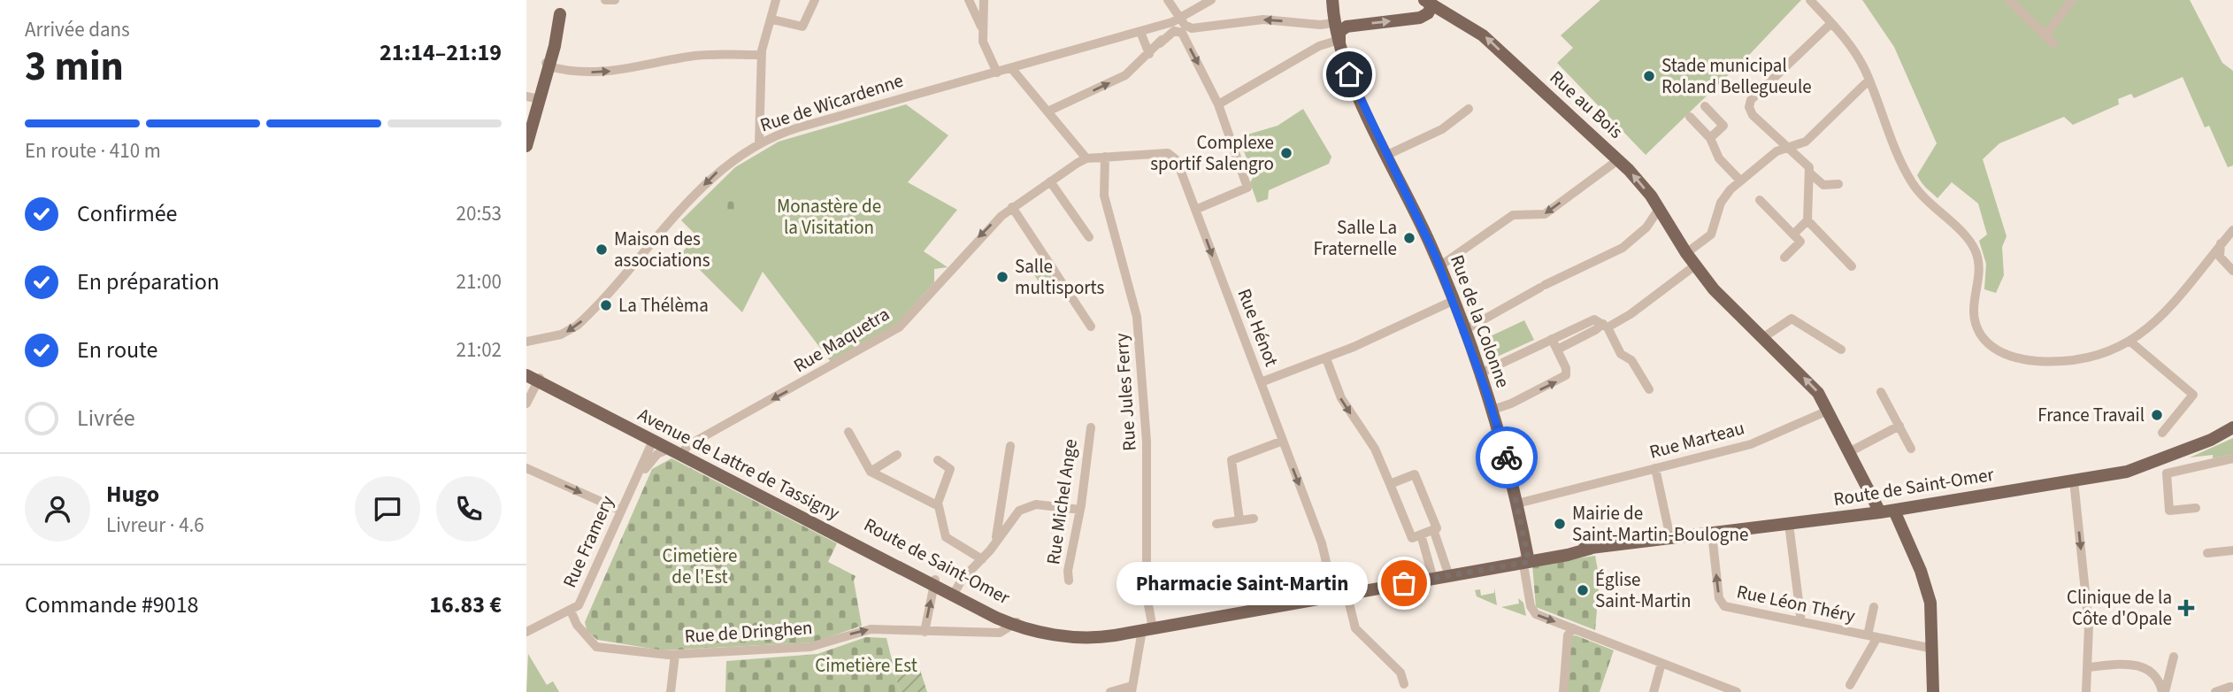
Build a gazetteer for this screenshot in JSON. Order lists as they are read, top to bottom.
{
  "streets": {
    "main road": [
      "Rue au Bois",
      "Rue de la Colonne",
      "Avenue de Lattre de Tassigny",
      "Route de Saint-Omer"
    ],
    "street": [
      "Rue de Wicardenne",
      "Rue Hénot",
      "Rue Maquetra",
      "Rue Jules Ferry",
      "Rue Marteau",
      "Rue Michel Ange",
      "Rue Framery",
      "Rue Léon Théry",
      "Rue de Dringhen"
    ]
  },
  "crossings": [
    ["Rue au Bois", "Rue Marteau"],
    ["Rue au Bois", "Route de Saint-Omer"],
    ["Rue de la Colonne", "Rue Marteau"],
    ["Rue de la Colonne", "Route de Saint-Omer"],
    ["Rue Hénot", "Rue Maquetra"],
    ["Rue Hénot", "Rue Jules Ferry"],
    ["Rue Hénot", "Route de Saint-Omer"],
    ["Rue Maquetra", "Avenue de Lattre de Tassigny"],
    ["Rue Maquetra", "Route de Saint-Omer"],
    ["Rue Maquetra", "Rue Framery"],
    ["Rue Jules Ferry", "Route de Saint-Omer"],
    ["Avenue de Lattre de Tassigny", "Route de Saint-Omer"],
    ["Avenue de Lattre de Tassigny", "Rue Framery"],
    ["Route de Saint-Omer", "Rue Framery"],
    ["Route de Saint-Omer", "Rue Léon Théry"],
    ["Route de Saint-Omer", "Rue de Dringhen"],
    ["Rue Framery", "Rue de Dringhen"]
  ],
  "one_way": [
    "Rue de Wicardenne",
    "Rue au Bois",
    "Rue Hénot",
    "Rue Maquetra",
    "Rue de Dringhen"
  ],
  "parks": ["Monastère de la Visitation", "Cimetière de l'Est", "Cimetière Est"],
  "places": {
    "other": [
      "Stade municipal Roland Bellegueule",
      "Complexe sportif Salengro",
      "Salle La Fraternelle",
      "Maison des associations",
      "Salle multisports",
      "La Thélèma",
      "France Travail",
      "Mairie de Saint-Martin-Boulogne",
      "Pharmacie Saint-Martin",
      "Église Saint-Martin"
    ],
    "health": ["Clinique de la Côte d'Opale"]
  },
  "page": {
    "heading": ["3 min", "Arrivée dans", "21:14–21:19"],
    "panel": [
      "Hugo",
      "Livreur · 4.6",
      "Commande #9018",
      "16.83 €"
    ],
    "bar": "En route · 410 m",
    "list": [
      ["Confirmée", "20:53"],
      ["En préparation", "21:00"],
      ["En route", "21:02"],
      "Livrée"
    ],
    "bubble": "Pharmacie Saint-Martin"
  }
}
